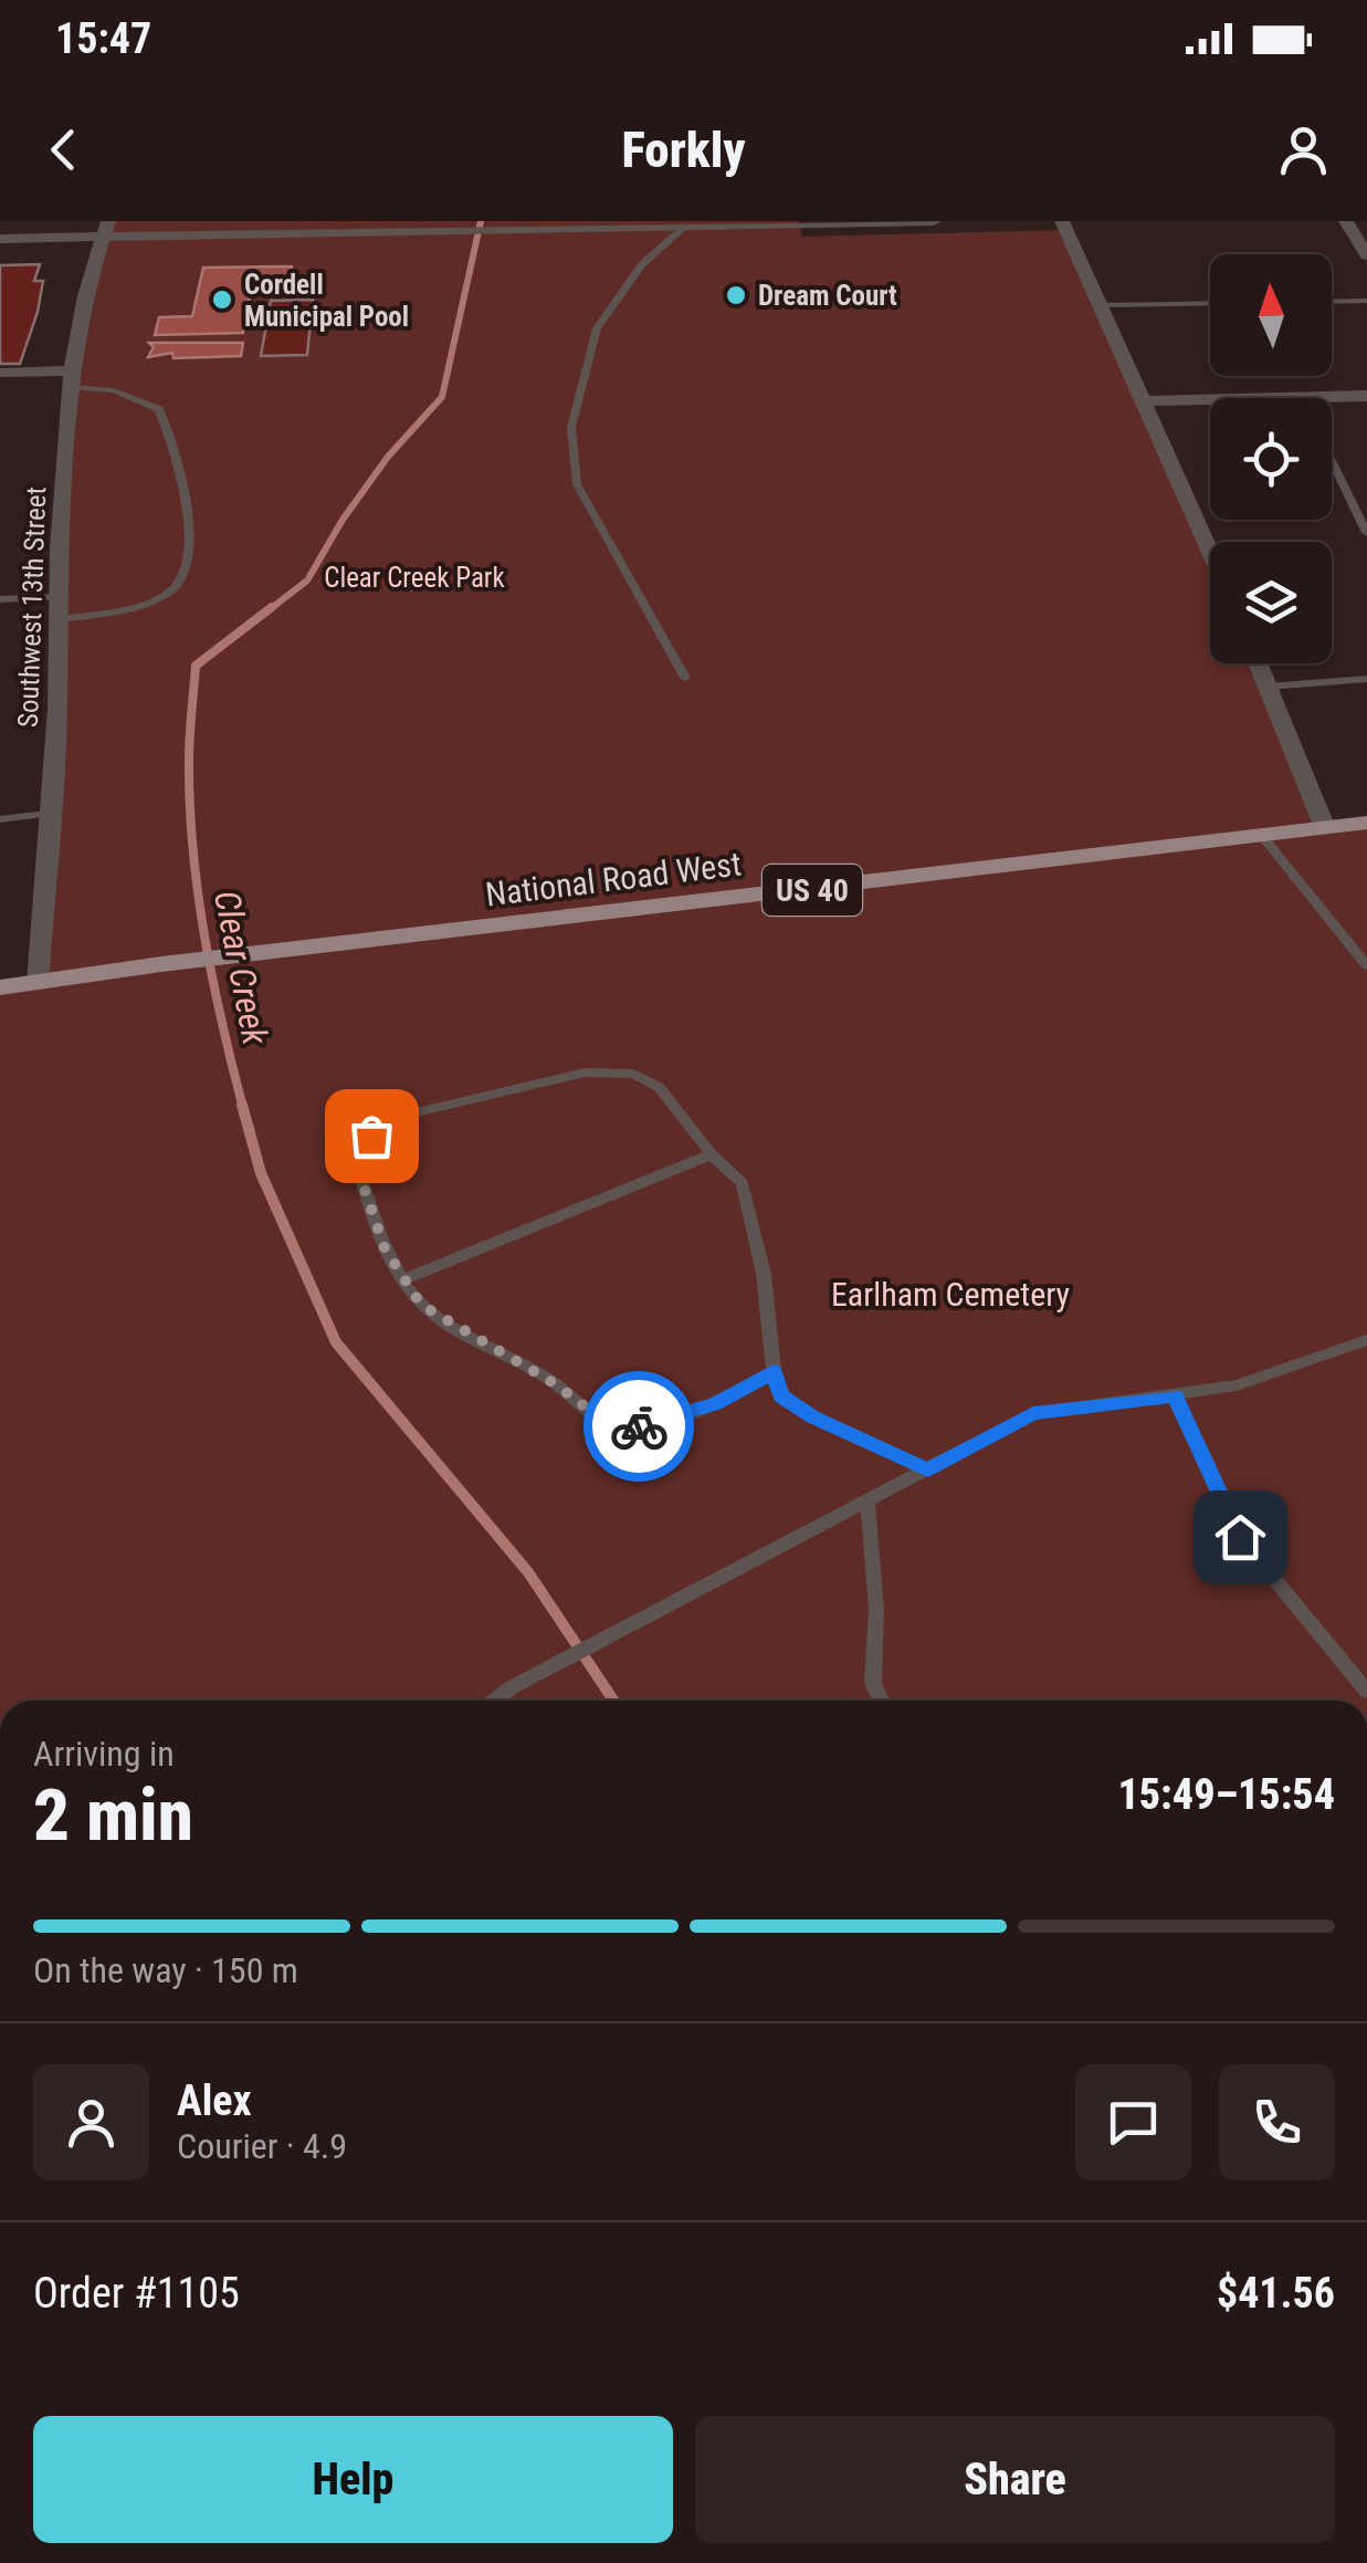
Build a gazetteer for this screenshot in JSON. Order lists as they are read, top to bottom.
{
  "streets": {
    "main road": ["National Road West", "US 40"],
    "street": ["Southwest 13th Street"]
  },
  "crossings": [
    ["Southwest 13th Street", "National Road West"]
  ],
  "water": ["Clear Creek"],
  "parks": ["Clear Creek Park", "Earlham Cemetery"],
  "places": ["Dream Court", "Cordell Municipal Pool"],
  "north": "top",
  "page": {
    "status": "15:47",
    "header": "Forkly",
    "heading": ["2 min", "Arriving in", "15:49–15:54"],
    "panel": [
      "Alex",
      "Courier · 4.9",
      "Order #1105",
      "$41.56"
    ],
    "bar": "On the way · 150 m",
    "buttons": ["Help", "Share"]
  }
}
